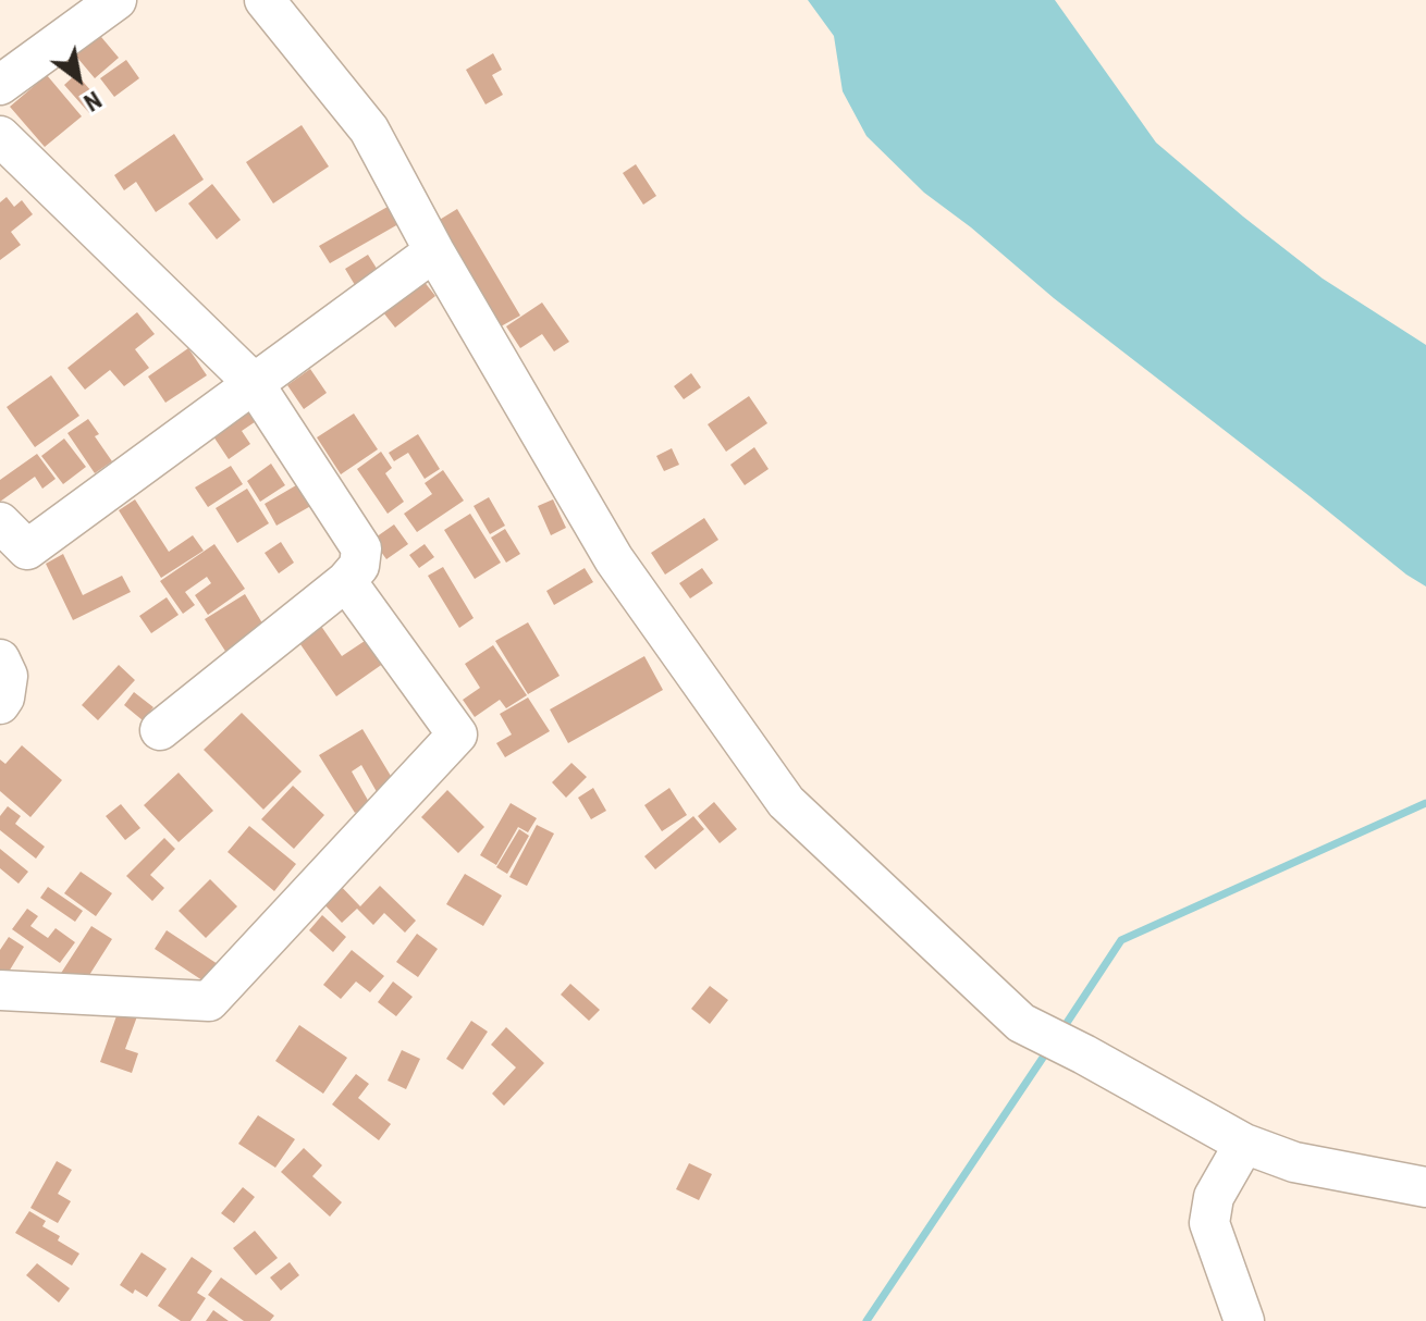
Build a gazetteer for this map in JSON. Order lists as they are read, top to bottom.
{
  "north": "bottom right"
}
